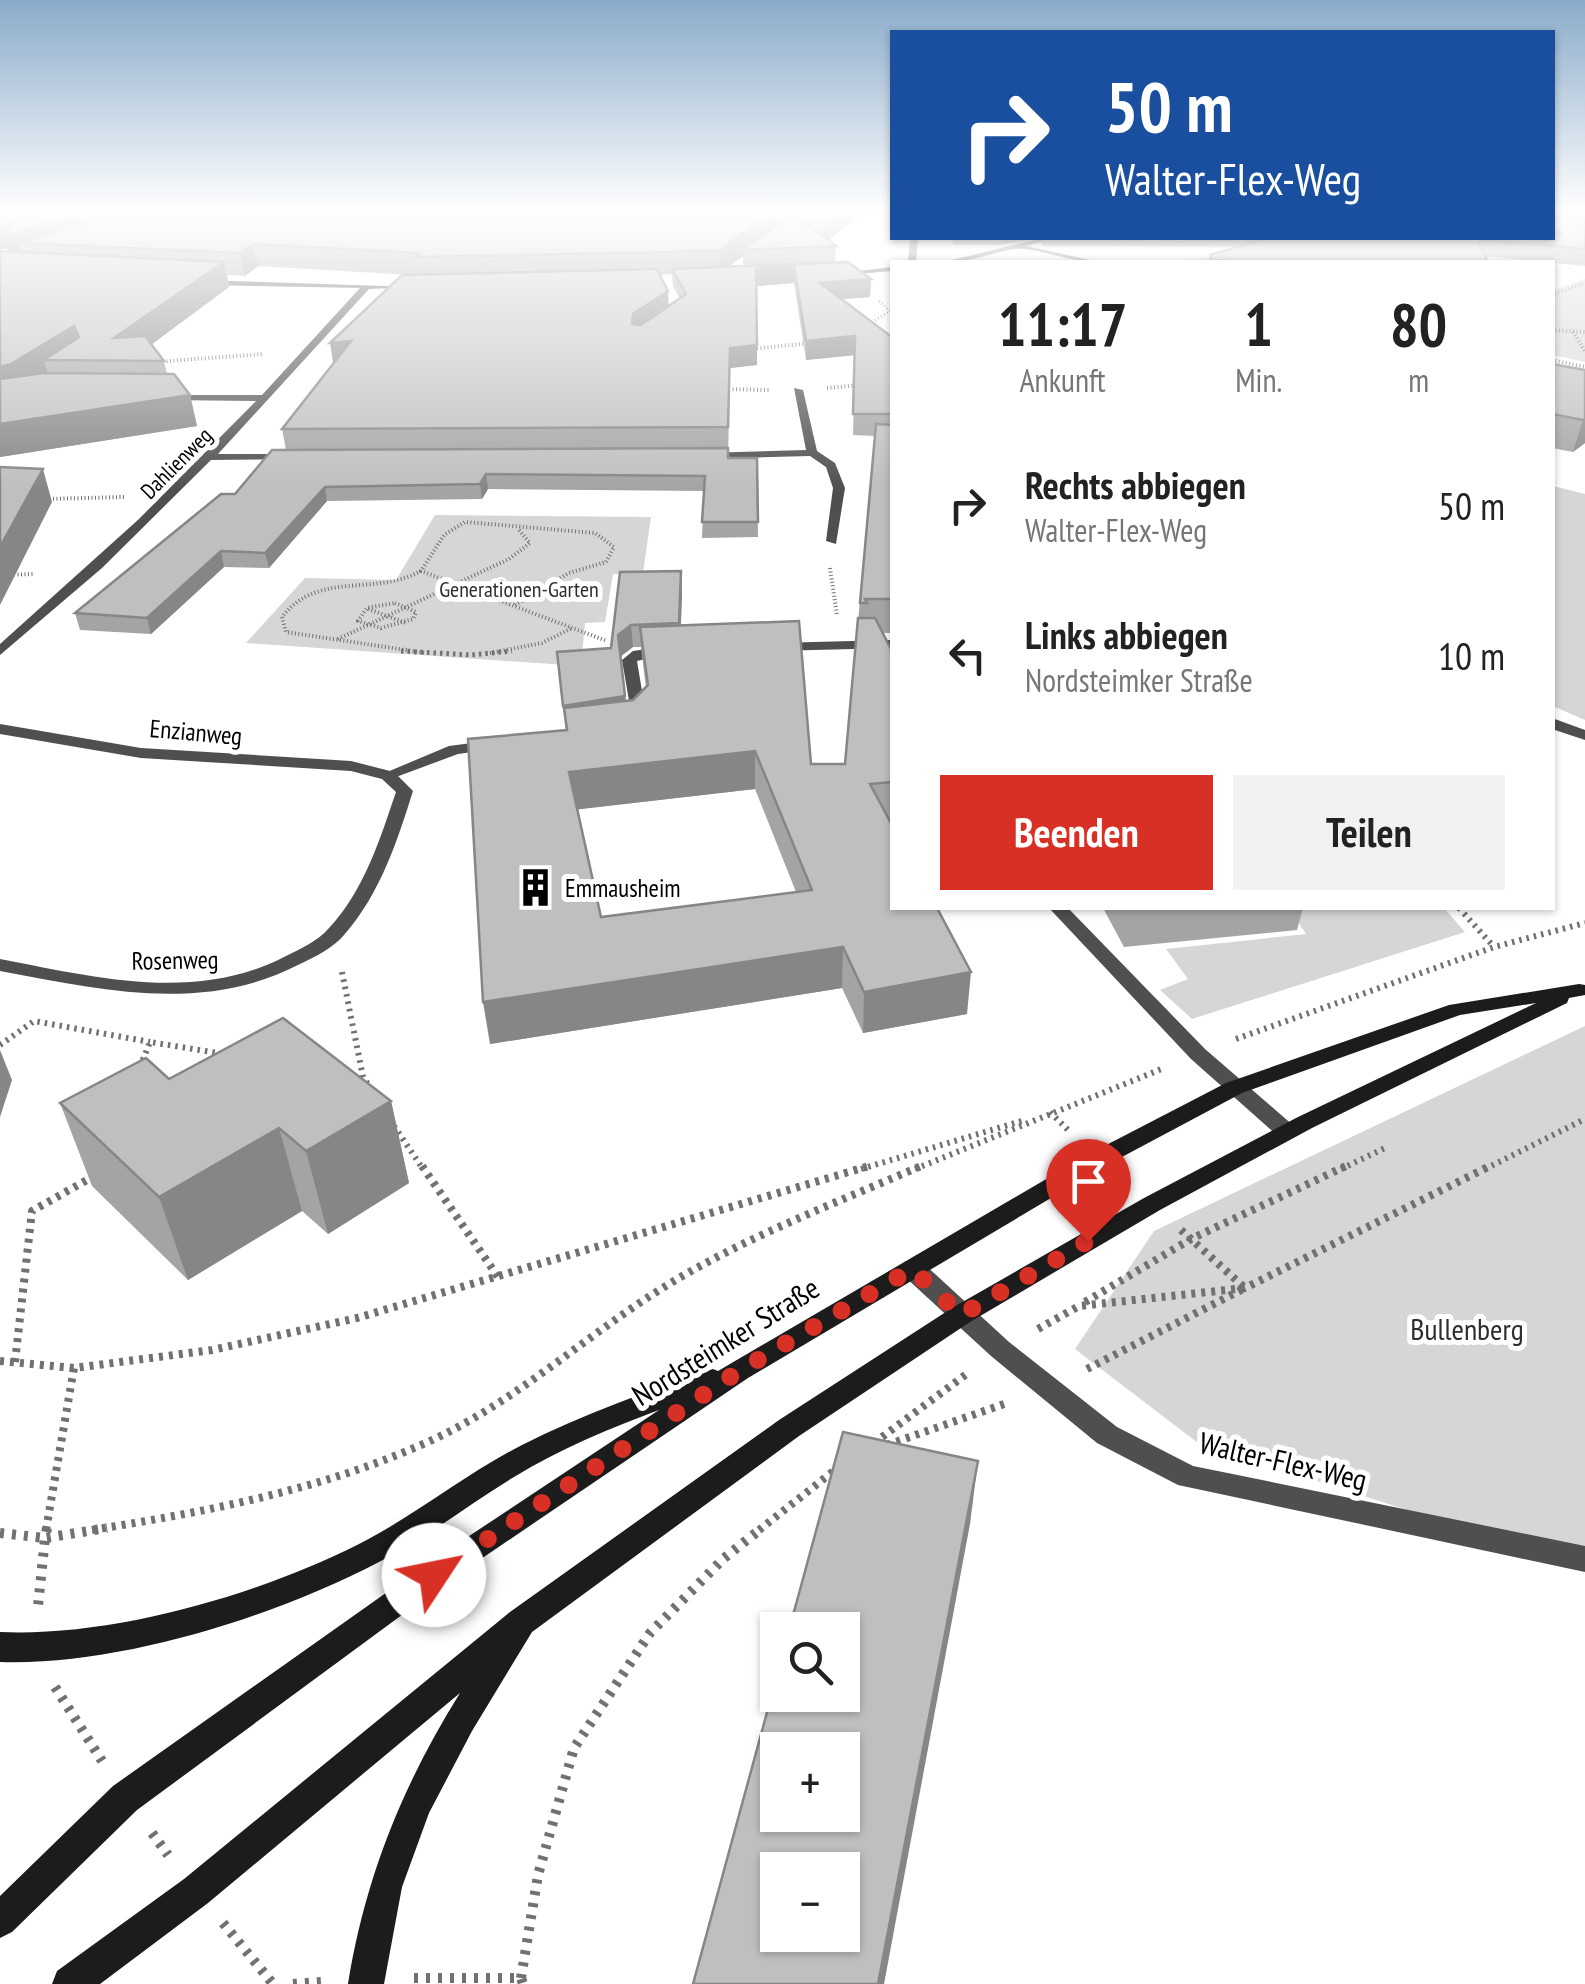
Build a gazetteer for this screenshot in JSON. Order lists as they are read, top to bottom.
{
  "streets": {
    "street": [
      "Dahlienweg",
      "Enzianweg",
      "Rosenweg",
      "Nordsteimker Straße",
      "Walter-Flex-Weg"
    ]
  },
  "crossings": [
    ["Enzianweg", "Rosenweg"],
    ["Nordsteimker Straße", "Walter-Flex-Weg"]
  ],
  "parks": ["Generationen-Garten", "Bullenberg"],
  "places": {
    "building": ["Emmausheim"]
  },
  "page": {
    "turn": ["50 m", "Walter-Flex-Weg"],
    "eta": [
      "11:17",
      "Ankunft",
      "1",
      "Min.",
      "80",
      "m"
    ],
    "list": [
      {
        "name": "Rechts abbiegen",
        "note": "Walter-Flex-Weg",
        "value": "50 m"
      },
      {
        "name": "Links abbiegen",
        "note": "Nordsteimker Straße",
        "value": "10 m"
      }
    ],
    "buttons": ["Beenden", "Teilen"],
    "map_buttons": ["+", "−"]
  }
}
